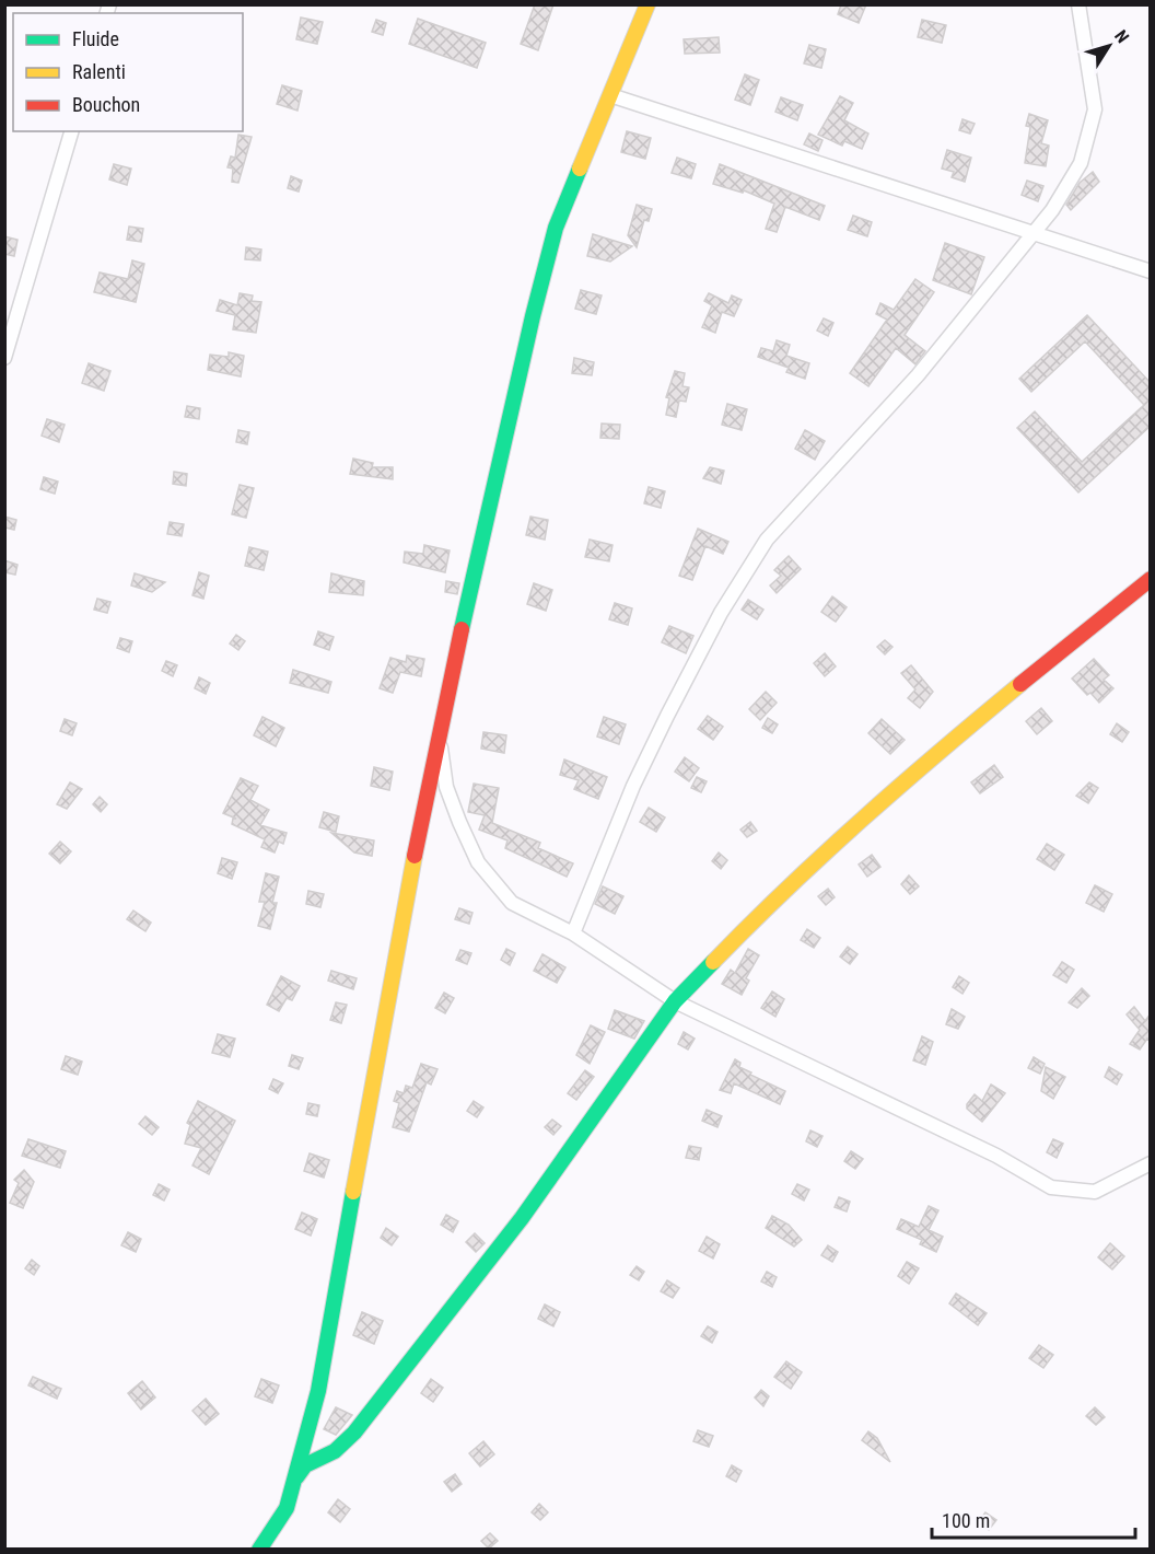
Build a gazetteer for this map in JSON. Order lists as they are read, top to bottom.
{
  "legend": ["Fluide", "Ralenti", "Bouchon"],
  "scale_bar": "100 m",
  "north": "top right"
}
